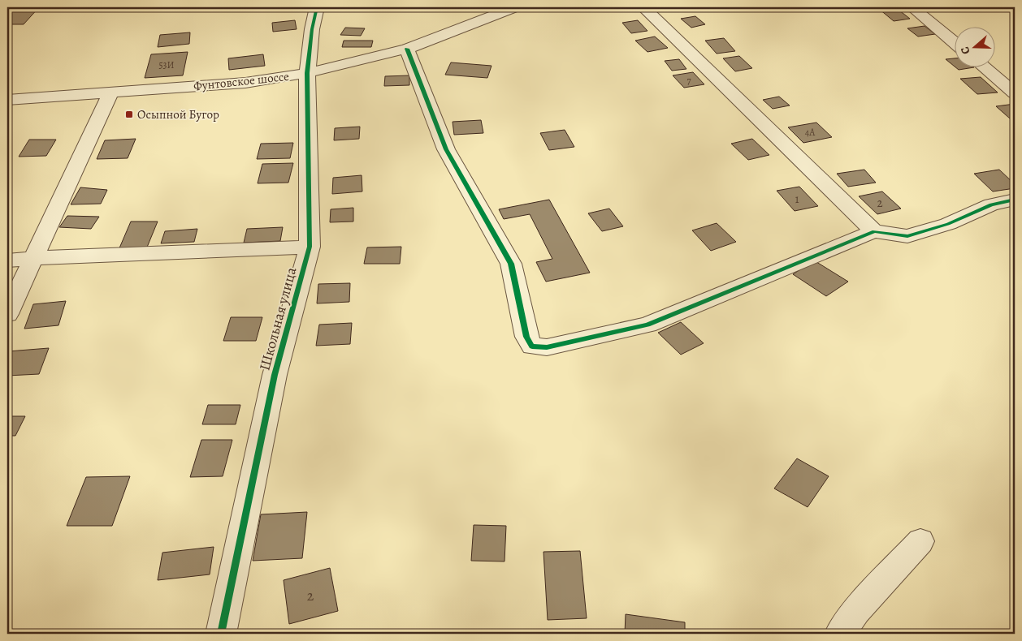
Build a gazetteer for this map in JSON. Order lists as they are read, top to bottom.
{
  "streets": {
    "street": ["Фунтовское шоссе", "Школьная улица"]
  },
  "crossings": [
    ["Фунтовское шоссе", "Школьная улица"]
  ],
  "places": {
    "transit": ["Осыпной Бугор"]
  },
  "house_numbers": [
    "53И",
    "7",
    "4А",
    "1",
    "2",
    "2"
  ],
  "north": "left"
}
